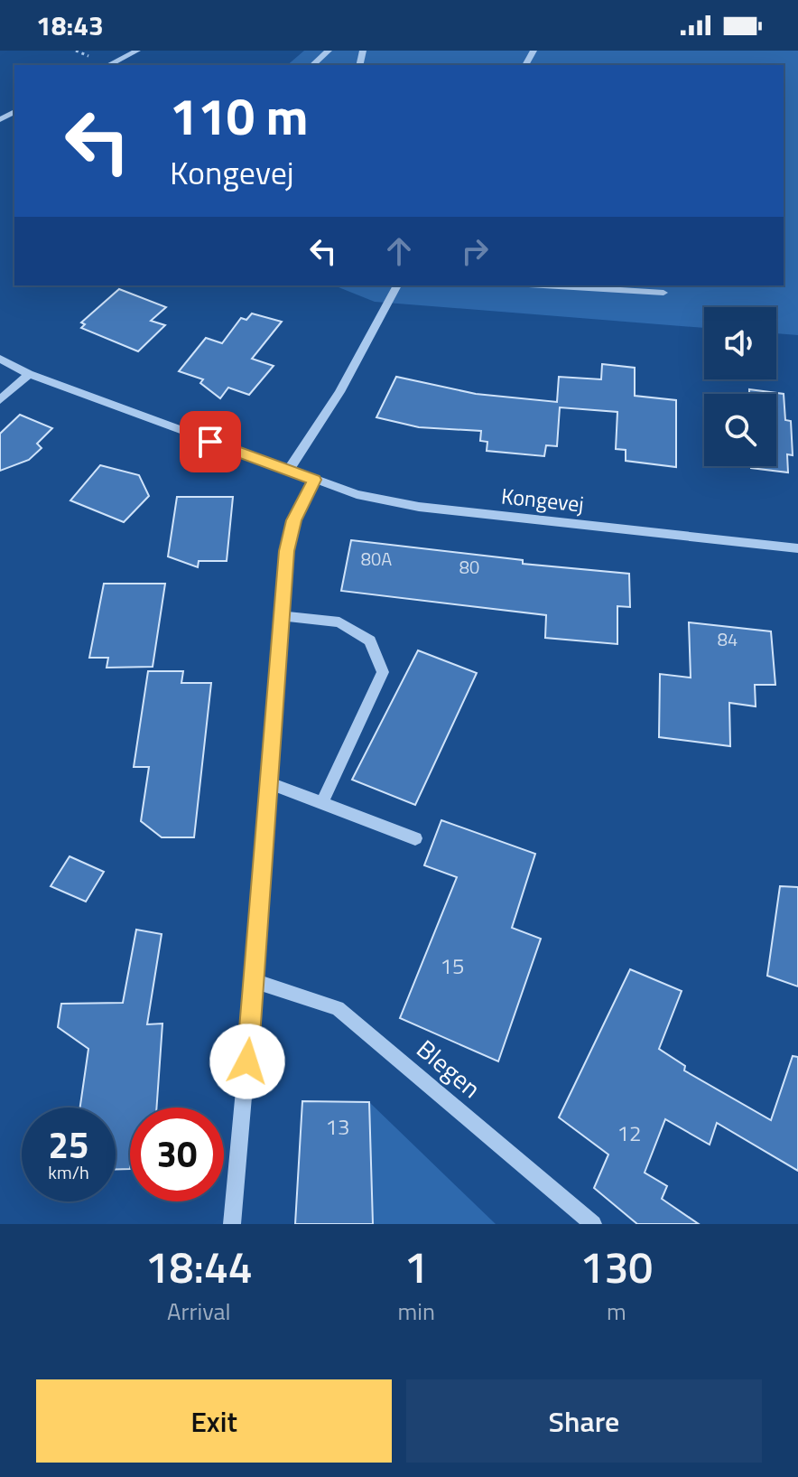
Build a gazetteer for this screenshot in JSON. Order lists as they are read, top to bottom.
{
  "streets": {
    "street": ["Kongevej", "Blegen"]
  },
  "house_numbers": [
    "80A",
    "80",
    "84",
    "15",
    "13",
    "12"
  ],
  "page": {
    "status": "18:43",
    "turn": ["110 m", "Kongevej"],
    "speed": "25 km/h",
    "limit": "30",
    "eta": [
      "18:44",
      "Arrival",
      "1",
      "min",
      "130",
      "m"
    ],
    "buttons": ["Exit", "Share"]
  }
}
